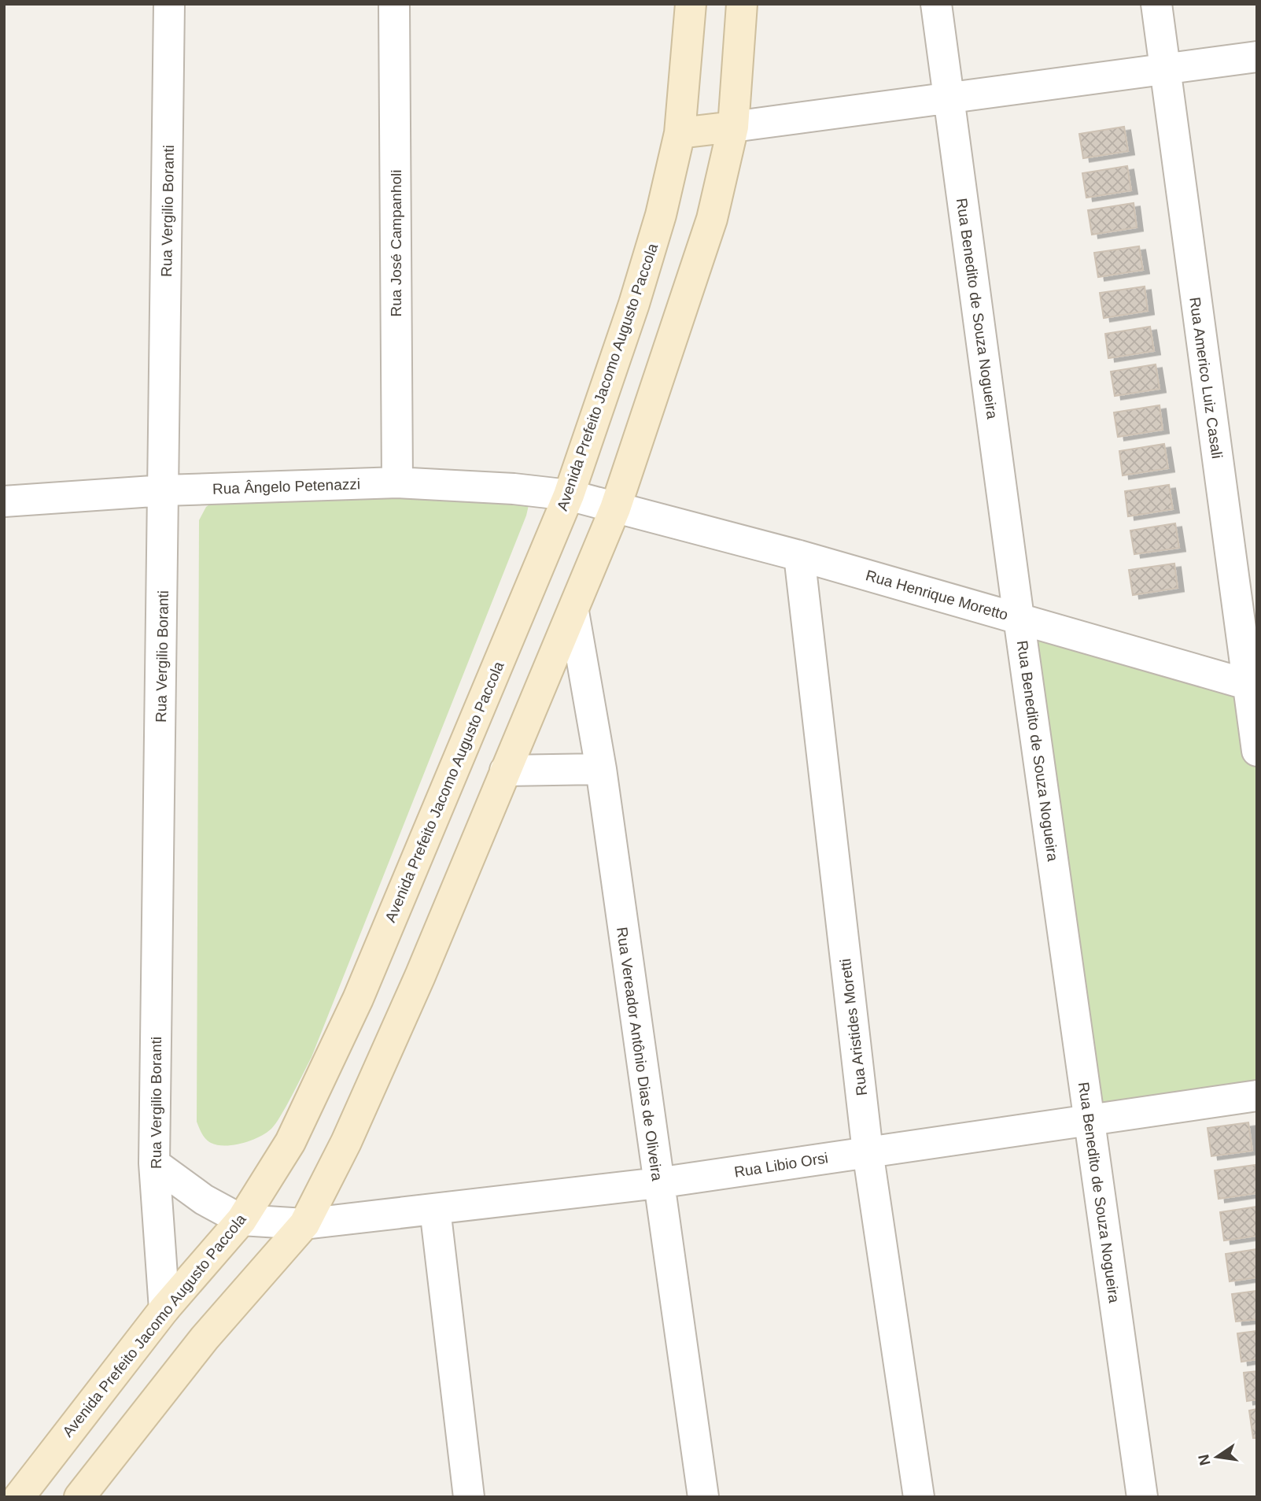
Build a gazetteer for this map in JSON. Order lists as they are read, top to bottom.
{
  "streets": {
    "street": [
      "Rua Vergilio Boranti",
      "Rua José Campanholi",
      "Rua Benedito de Souza Nogueira",
      "Avenida Prefeito Jacomo Augusto Paccola",
      "Rua Americo Luiz Casali",
      "Rua Ângelo Petenazzi",
      "Rua Henrique Moretto",
      "Rua Aristides Moretti",
      "Rua Vereador Antônio Dias de Oliveira",
      "Rua Libio Orsi"
    ]
  },
  "crossings": [
    ["Rua Vergilio Boranti", "Avenida Prefeito Jacomo Augusto Paccola"],
    ["Rua Vergilio Boranti", "Rua Ângelo Petenazzi"],
    ["Rua José Campanholi", "Rua Ângelo Petenazzi"],
    ["Rua Benedito de Souza Nogueira", "Rua Henrique Moretto"],
    ["Rua Benedito de Souza Nogueira", "Rua Libio Orsi"],
    ["Avenida Prefeito Jacomo Augusto Paccola", "Rua Ângelo Petenazzi"],
    ["Avenida Prefeito Jacomo Augusto Paccola", "Rua Libio Orsi"],
    ["Rua Americo Luiz Casali", "Rua Henrique Moretto"],
    ["Rua Ângelo Petenazzi", "Rua Henrique Moretto"],
    ["Rua Henrique Moretto", "Rua Aristides Moretti"],
    ["Rua Aristides Moretti", "Rua Libio Orsi"],
    ["Rua Vereador Antônio Dias de Oliveira", "Rua Libio Orsi"]
  ],
  "north": "left"
}
